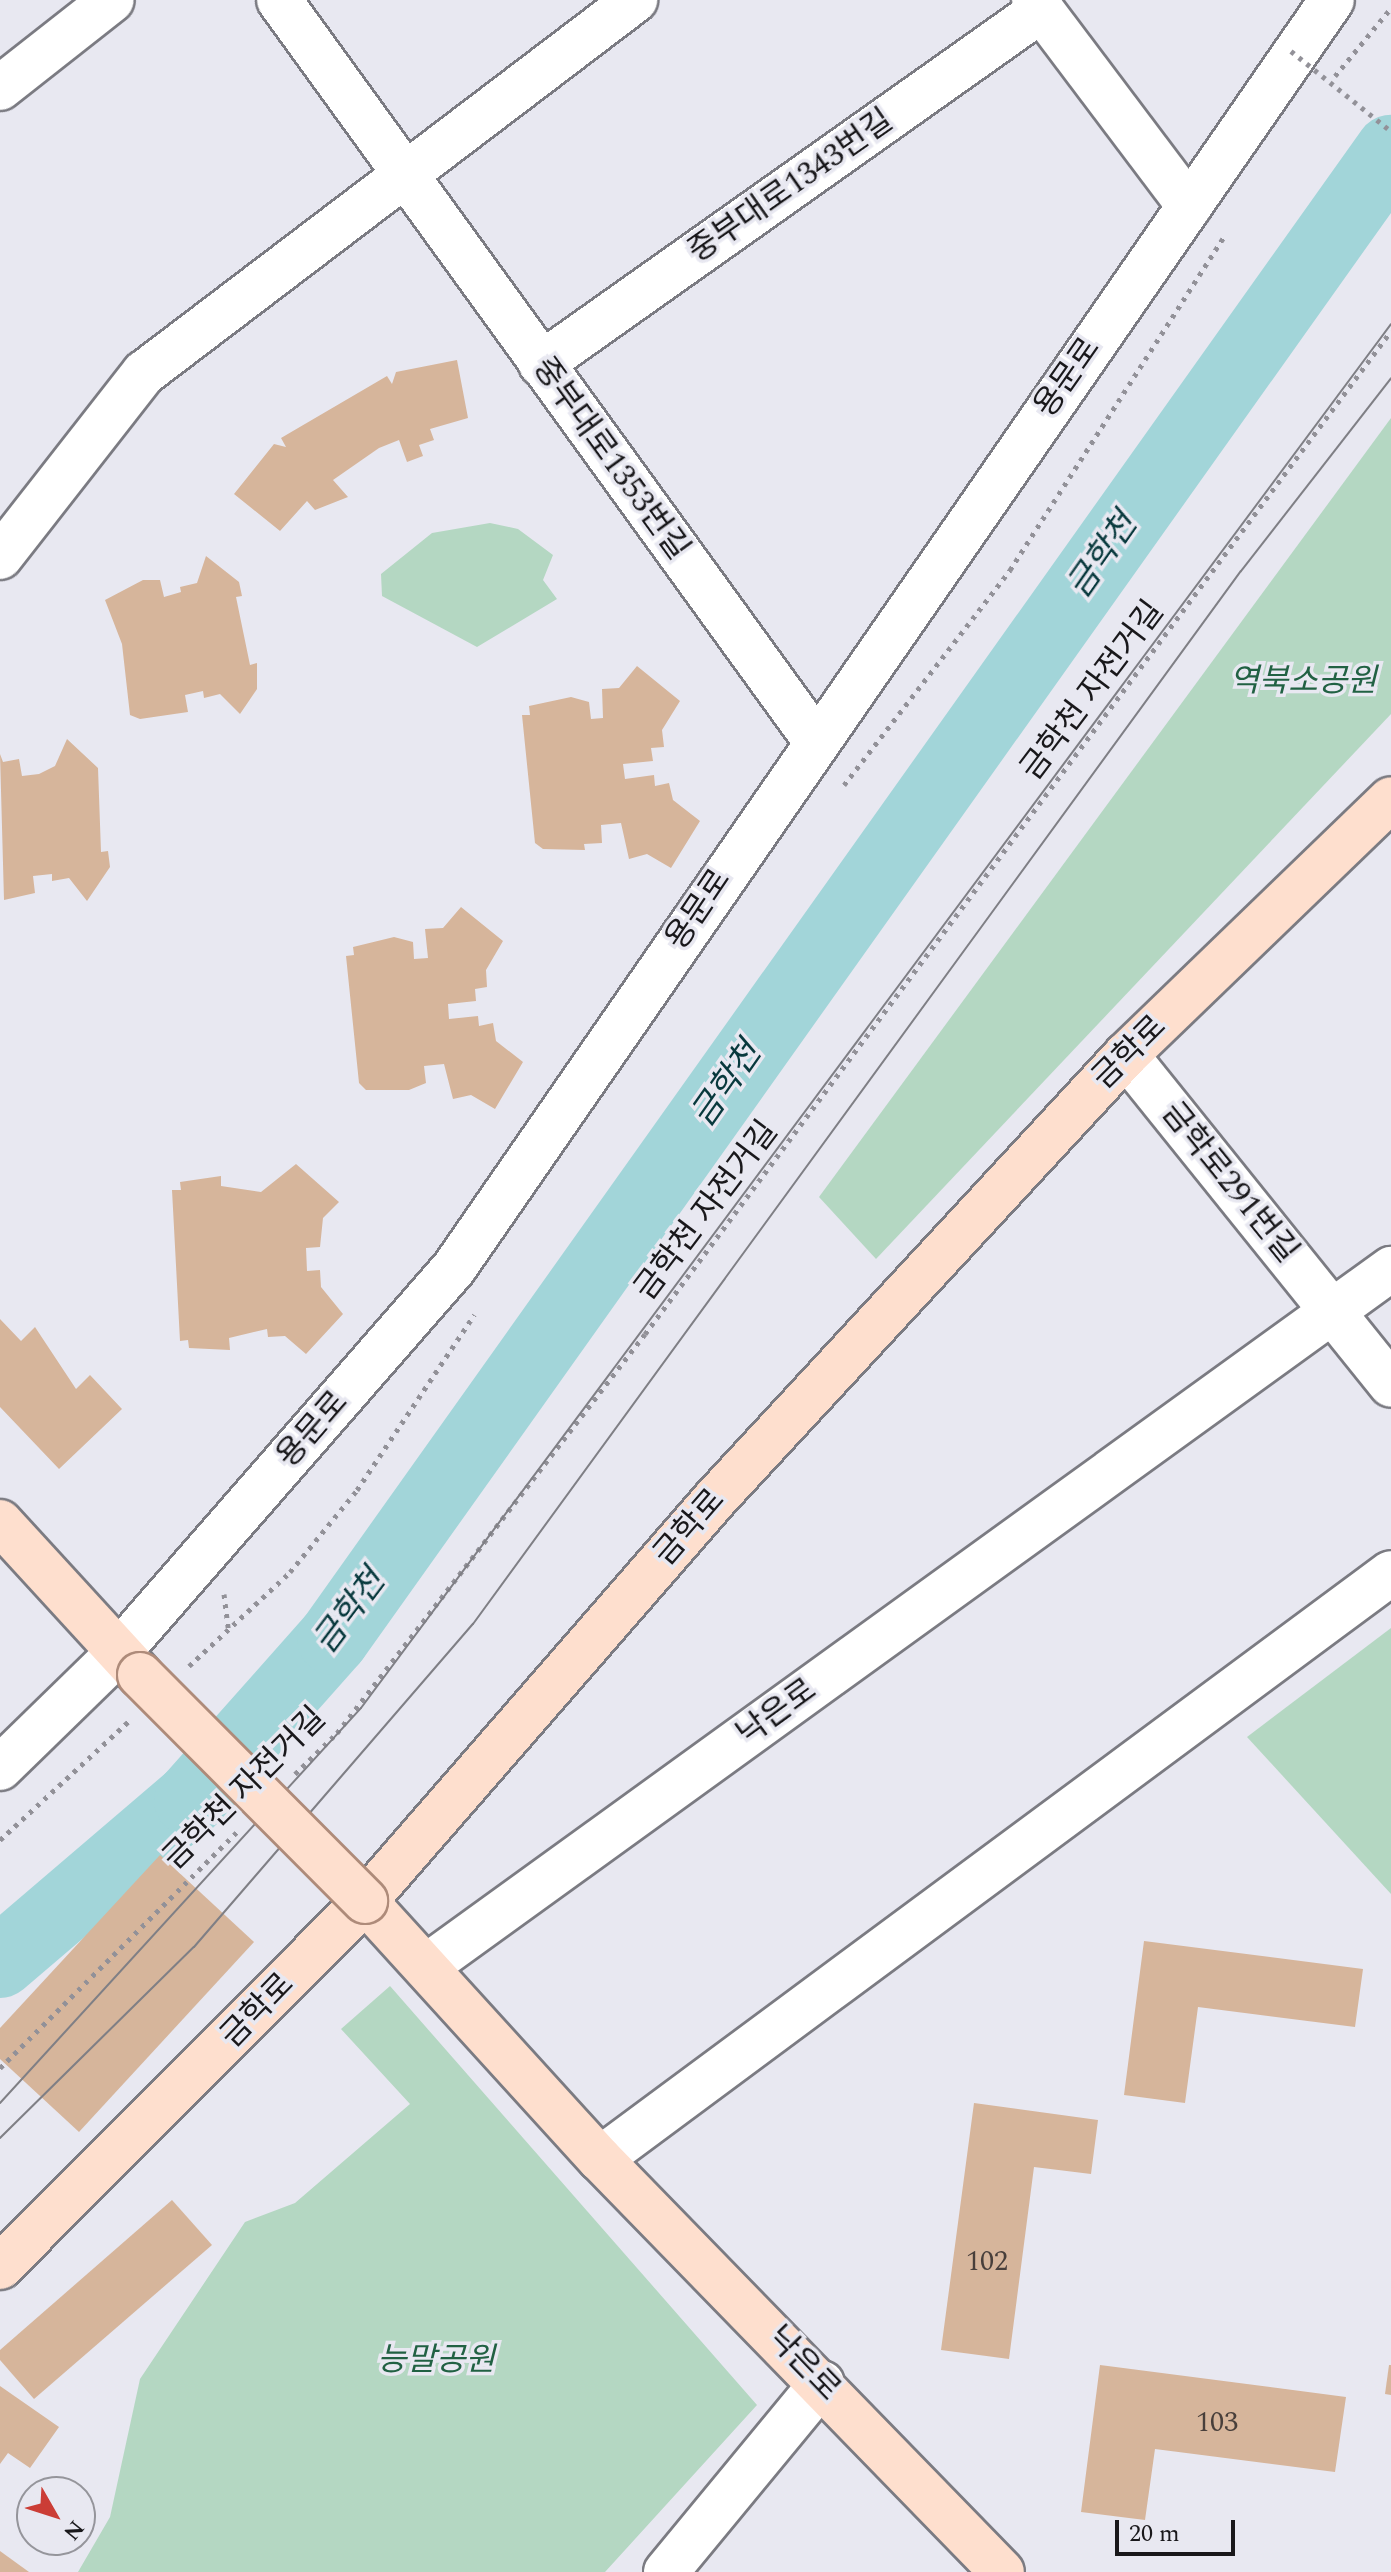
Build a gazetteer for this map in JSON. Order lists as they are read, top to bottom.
{
  "streets": {
    "main road": ["금학로", "낙은로"],
    "street": [
      "중부대로1343번길",
      "용문로",
      "중부대로1353번길",
      "금학로291번길"
    ],
    "path": ["금학천 자전거길"]
  },
  "crossings": [
    ["중부대로1343번길", "용문로"],
    ["중부대로1343번길", "중부대로1353번길"],
    ["용문로", "중부대로1353번길"],
    ["용문로", "낙은로"],
    ["금학로", "금학로291번길"],
    ["금학로", "낙은로"],
    ["금학로291번길", "낙은로"]
  ],
  "water": ["금학천"],
  "parks": ["역북소공원", "능말공원"],
  "house_numbers": ["102", "103"],
  "scale_bar": "20 m",
  "north": "bottom right"
}
